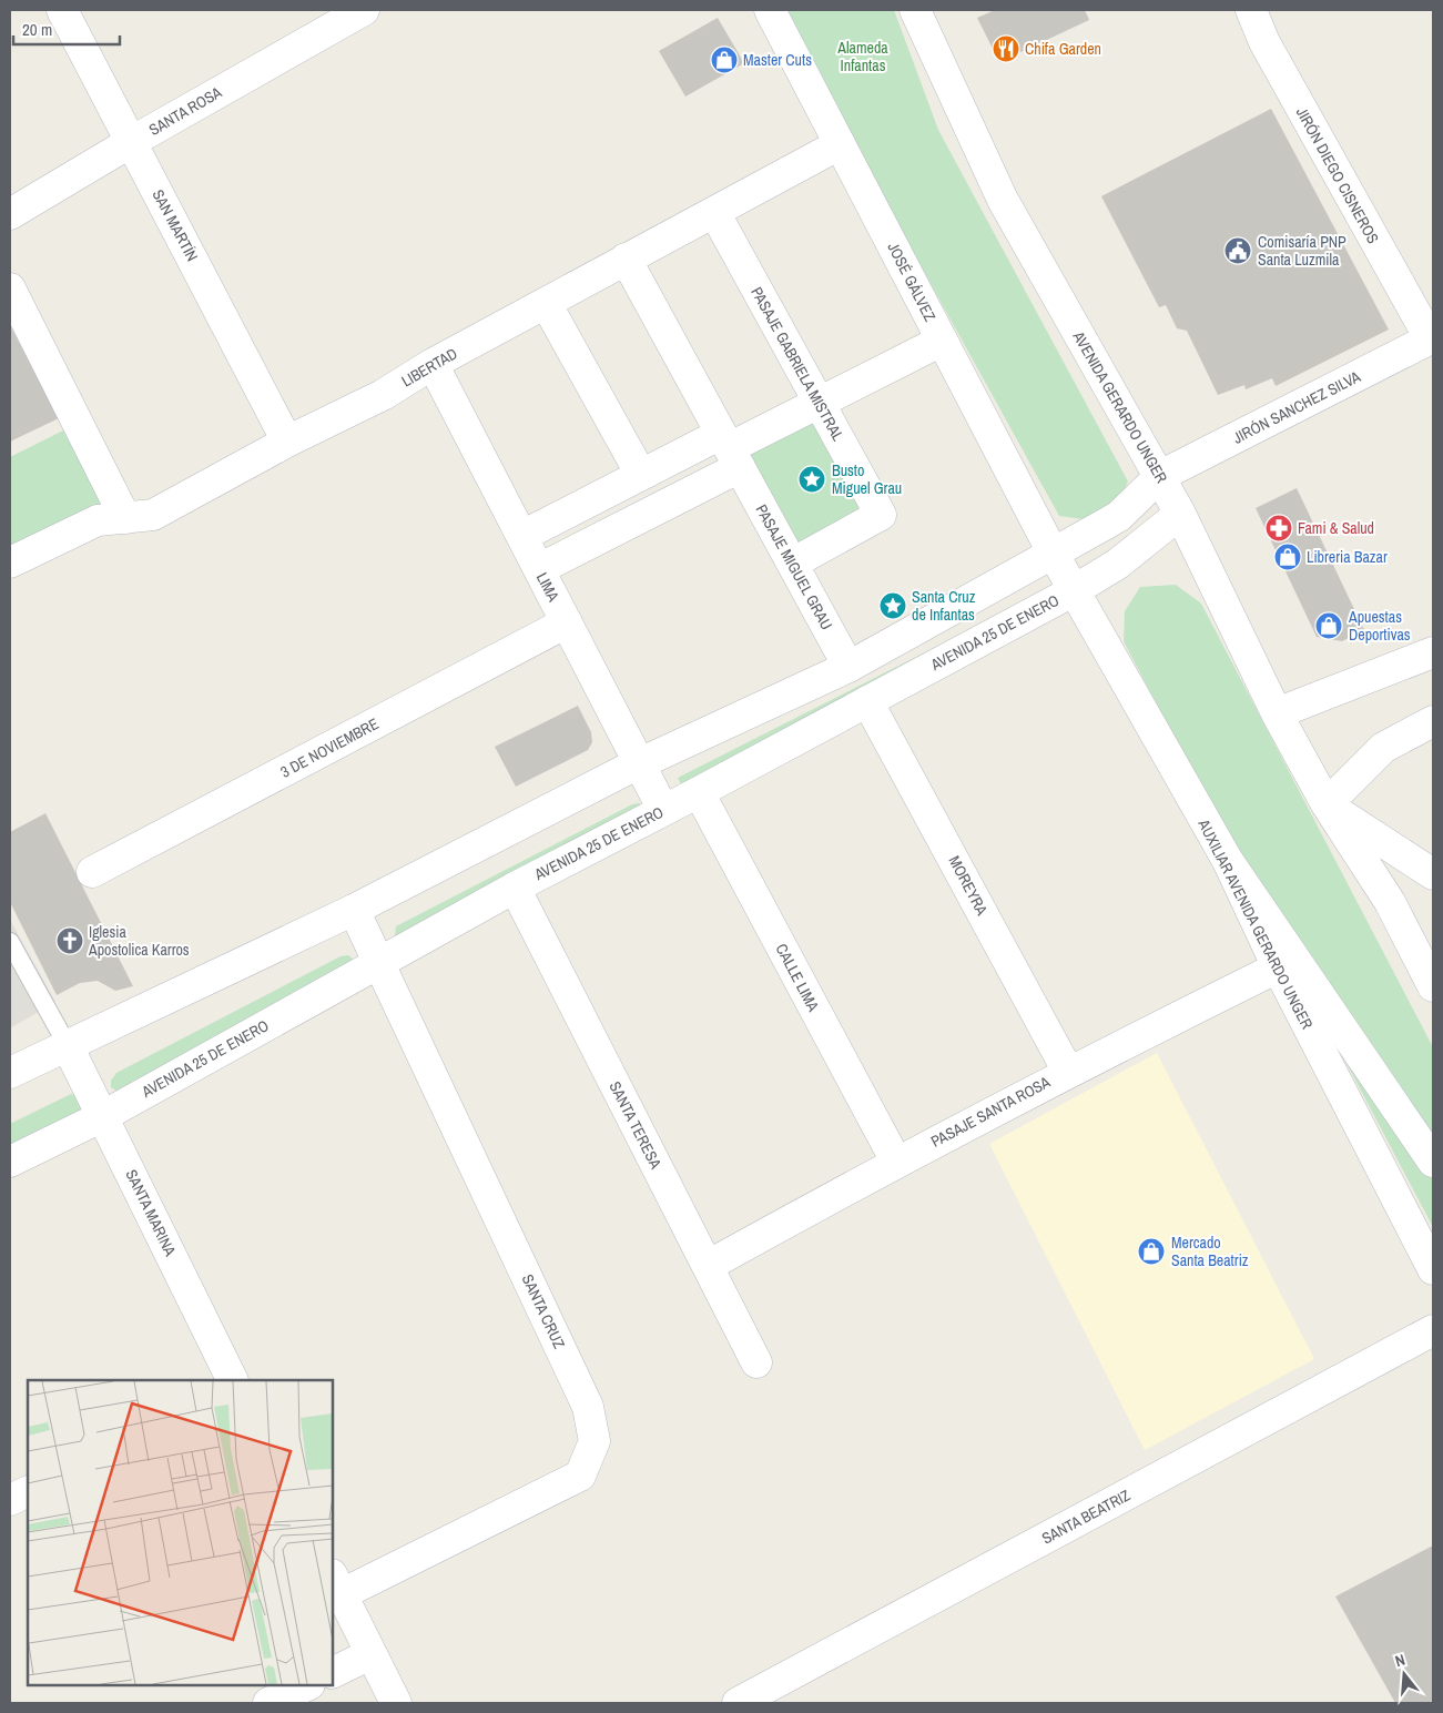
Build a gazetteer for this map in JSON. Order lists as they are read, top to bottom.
{
  "streets": {
    "street": [
      "SANTA ROSA",
      "JIRÓN DIEGO CISNEROS",
      "SAN MARTÍN",
      "JOSÉ GÁLVEZ",
      "PASAJE GABRIELA MISTRAL",
      "LIBERTAD",
      "AVENIDA GERARDO UNGER",
      "JIRÓN SANCHEZ SILVA",
      "PASAJE MIGUEL GRAU",
      "LIMA",
      "AVENIDA 25 DE ENERO",
      "3 DE NOVIEMBRE",
      "MOREYRA",
      "AUXILIAR AVENIDA GERARDO UNGER",
      "CALLE LIMA",
      "PASAJE SANTA ROSA",
      "SANTA TERESA",
      "SANTA MARINA",
      "SANTA CRUZ",
      "SANTA BEATRIZ"
    ]
  },
  "crossings": [
    ["SANTA ROSA", "SAN MARTÍN"],
    ["JIRÓN DIEGO CISNEROS", "JIRÓN SANCHEZ SILVA"],
    ["SAN MARTÍN", "LIBERTAD"],
    ["JOSÉ GÁLVEZ", "LIBERTAD"],
    ["JOSÉ GÁLVEZ", "AUXILIAR AVENIDA GERARDO UNGER"],
    ["PASAJE GABRIELA MISTRAL", "LIBERTAD"],
    ["PASAJE GABRIELA MISTRAL", "PASAJE MIGUEL GRAU"],
    ["LIBERTAD", "PASAJE MIGUEL GRAU"],
    ["LIBERTAD", "LIMA"],
    ["AVENIDA GERARDO UNGER", "JIRÓN SANCHEZ SILVA"],
    ["AVENIDA GERARDO UNGER", "AVENIDA 25 DE ENERO"],
    ["LIMA", "AVENIDA 25 DE ENERO"],
    ["LIMA", "3 DE NOVIEMBRE"],
    ["AVENIDA 25 DE ENERO", "MOREYRA"],
    ["AVENIDA 25 DE ENERO", "AUXILIAR AVENIDA GERARDO UNGER"],
    ["AVENIDA 25 DE ENERO", "CALLE LIMA"],
    ["AVENIDA 25 DE ENERO", "SANTA TERESA"],
    ["AVENIDA 25 DE ENERO", "SANTA MARINA"],
    ["AVENIDA 25 DE ENERO", "SANTA CRUZ"],
    ["MOREYRA", "PASAJE SANTA ROSA"],
    ["AUXILIAR AVENIDA GERARDO UNGER", "PASAJE SANTA ROSA"],
    ["CALLE LIMA", "PASAJE SANTA ROSA"],
    ["PASAJE SANTA ROSA", "SANTA TERESA"]
  ],
  "parks": ["Alameda Infantas"],
  "places": {
    "restaurant": ["Chifa Garden"],
    "shop": [
      "Master Cuts",
      "Libreria Bazar",
      "Apuestas Deportivas",
      "Mercado Santa Beatriz"
    ],
    "public building": ["Comisaría PNP Santa Luzmila"],
    "place": ["Busto Miguel Grau", "Santa Cruz de Infantas"],
    "pharmacy": ["Fami & Salud"],
    "church": ["Iglesia Apostolica Karros"]
  },
  "scale_bar": "20 m",
  "north": "top"
}
